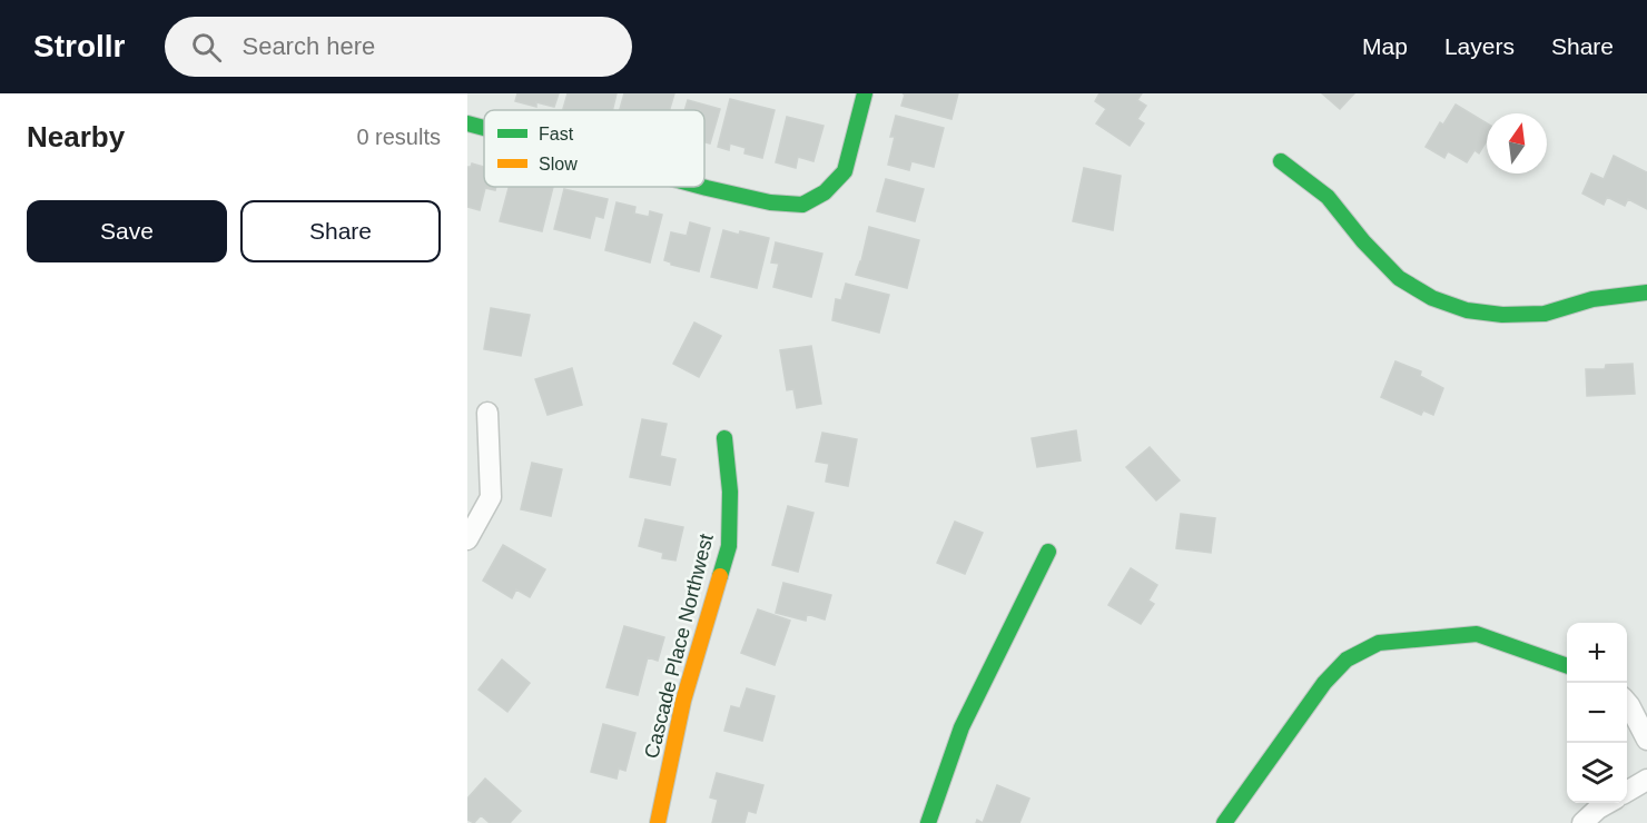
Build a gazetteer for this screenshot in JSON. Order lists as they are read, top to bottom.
{
  "streets": {
    "street": ["Cascade Place Northwest"]
  },
  "legend": ["Fast", "Slow"],
  "north": "top",
  "page": {
    "header": "Strollr",
    "search": "Search here",
    "nav": ["Map", "Layers", "Share"],
    "heading": ["Nearby", "0 results"],
    "buttons": ["Save", "Share"],
    "map_buttons": ["+", "−"]
  }
}
